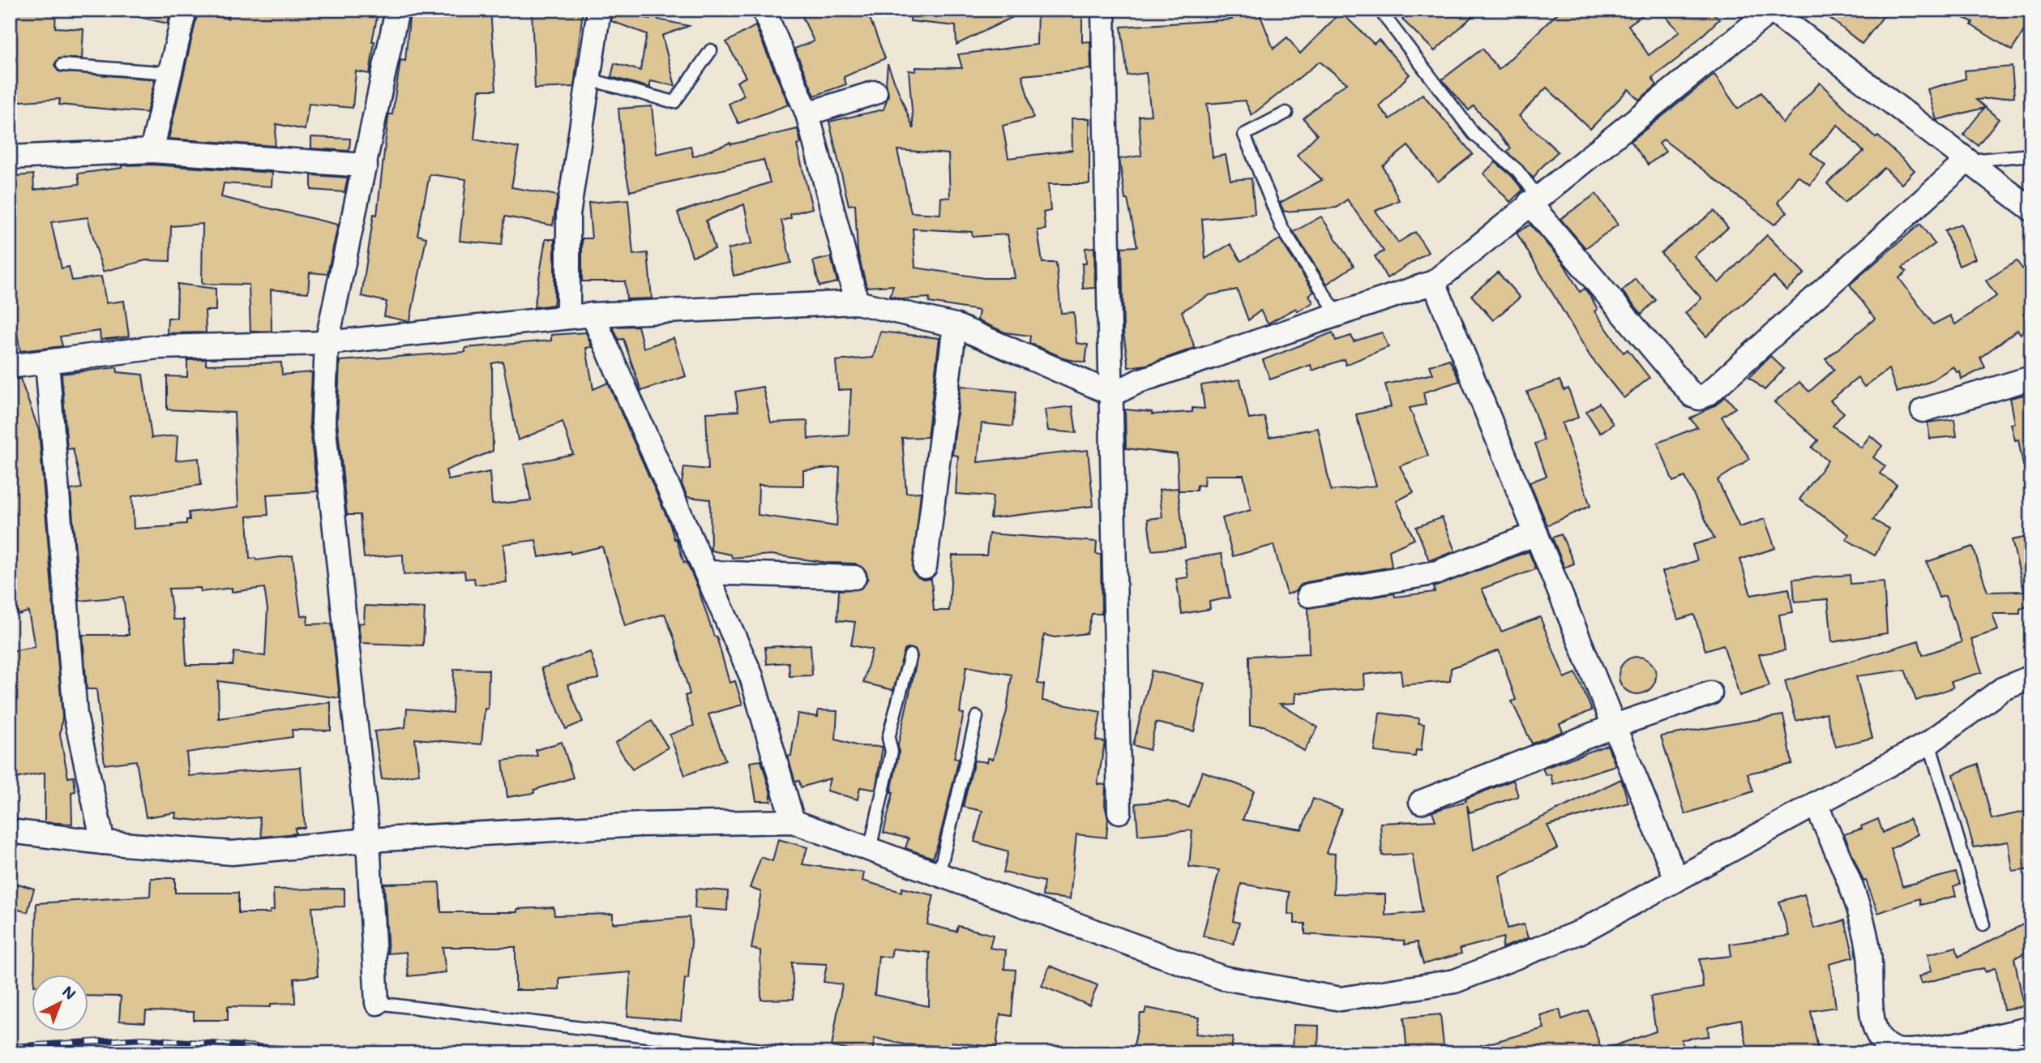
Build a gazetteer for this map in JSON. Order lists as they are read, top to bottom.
{
  "north": "top right"
}
